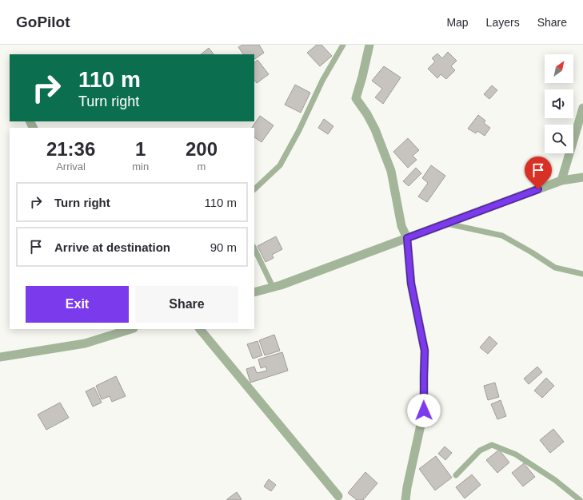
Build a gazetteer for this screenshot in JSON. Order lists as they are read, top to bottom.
{
  "north": "top right",
  "page": {
    "header": "GoPilot",
    "nav": ["Map", "Layers", "Share"],
    "turn": ["110 m", "Turn right"],
    "eta": [
      "21:36",
      "Arrival",
      "1",
      "min",
      "200",
      "m"
    ],
    "list": [
      {
        "name": "Turn right",
        "value": "110 m"
      },
      {
        "name": "Arrive at destination",
        "value": "90 m"
      }
    ],
    "buttons": ["Exit", "Share"]
  }
}
